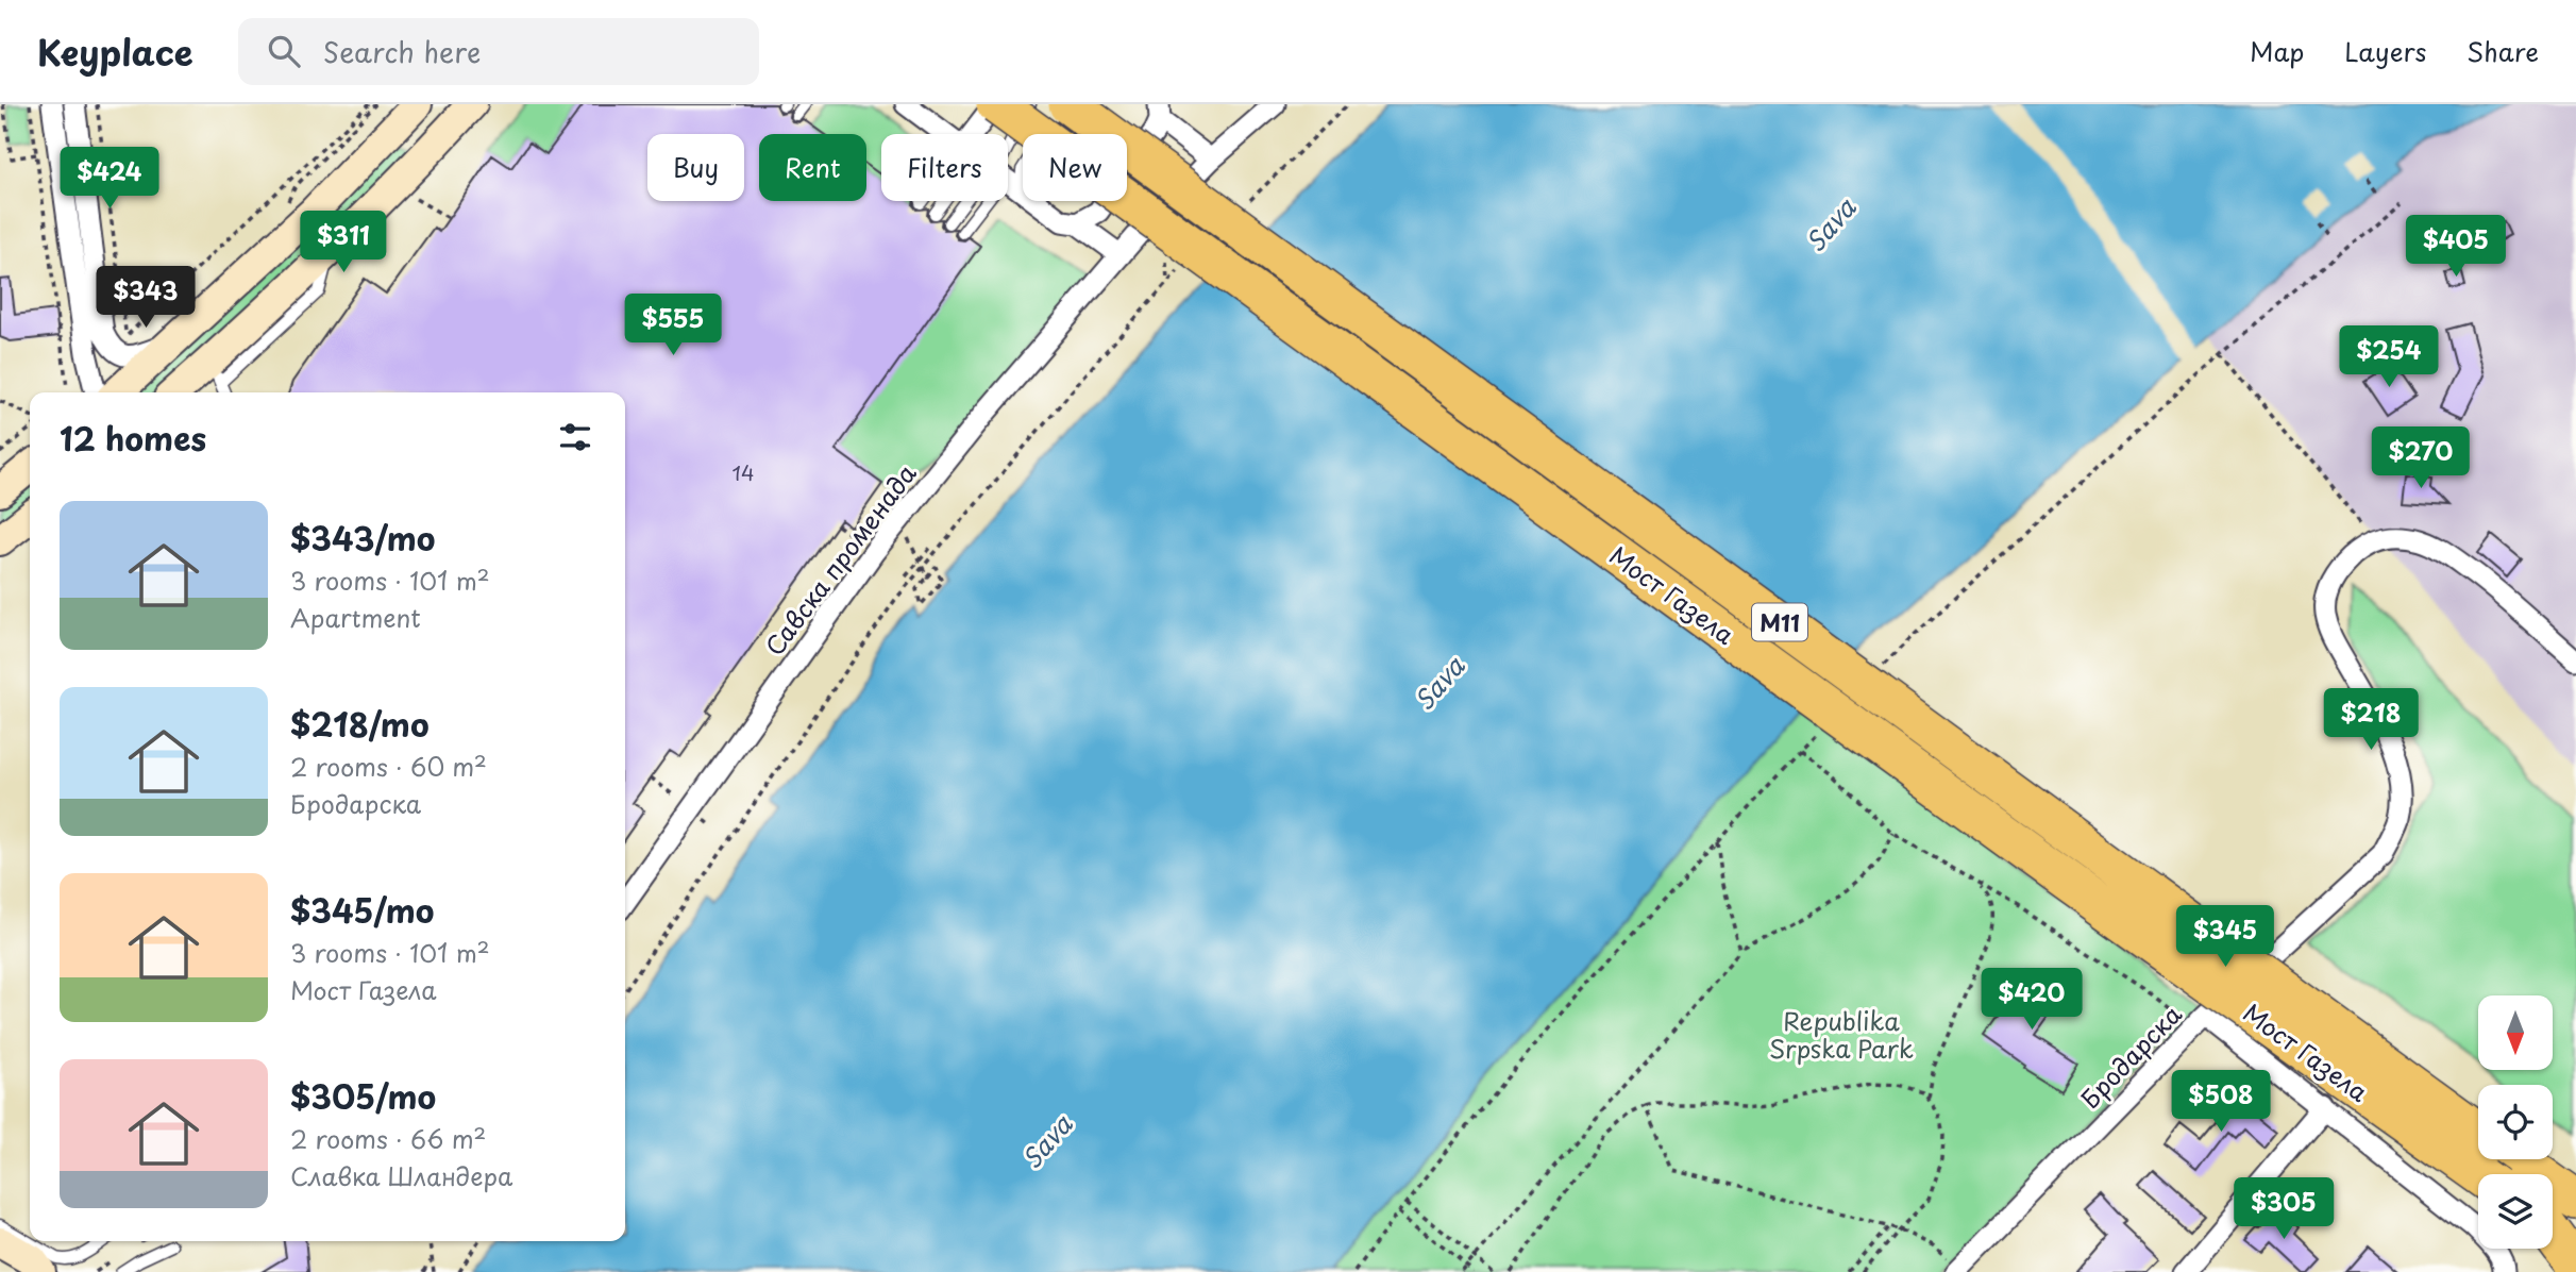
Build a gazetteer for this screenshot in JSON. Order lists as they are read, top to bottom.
{
  "streets": {
    "highway": ["Мост Газела", "M11"],
    "street": ["Савска променада", "Бродарска"]
  },
  "water": ["Sava"],
  "parks": ["Republika Srpska Park"],
  "house_numbers": ["14"],
  "north": "bottom",
  "page": {
    "header": "Keyplace",
    "search": "Search here",
    "nav": ["Map", "Layers", "Share"],
    "chip": [
      "Buy",
      "Rent",
      "Filters",
      "New"
    ],
    "price": [
      "$424",
      "$311",
      "$405",
      "$343",
      "$555",
      "$254",
      "$270",
      "$218",
      "$345",
      "$420",
      "$508",
      "$305"
    ],
    "heading": "12 homes",
    "list": [
      {
        "name": "$343/mo",
        "note": "3 rooms · 101 m² · Apartment"
      },
      {
        "name": "$218/mo",
        "note": "2 rooms · 60 m² · Бродарска"
      },
      {
        "name": "$345/mo",
        "note": "3 rooms · 101 m² · Мост Газела"
      },
      {
        "name": "$305/mo",
        "note": "2 rooms · 66 m² · Славка Шландера"
      }
    ]
  }
}
